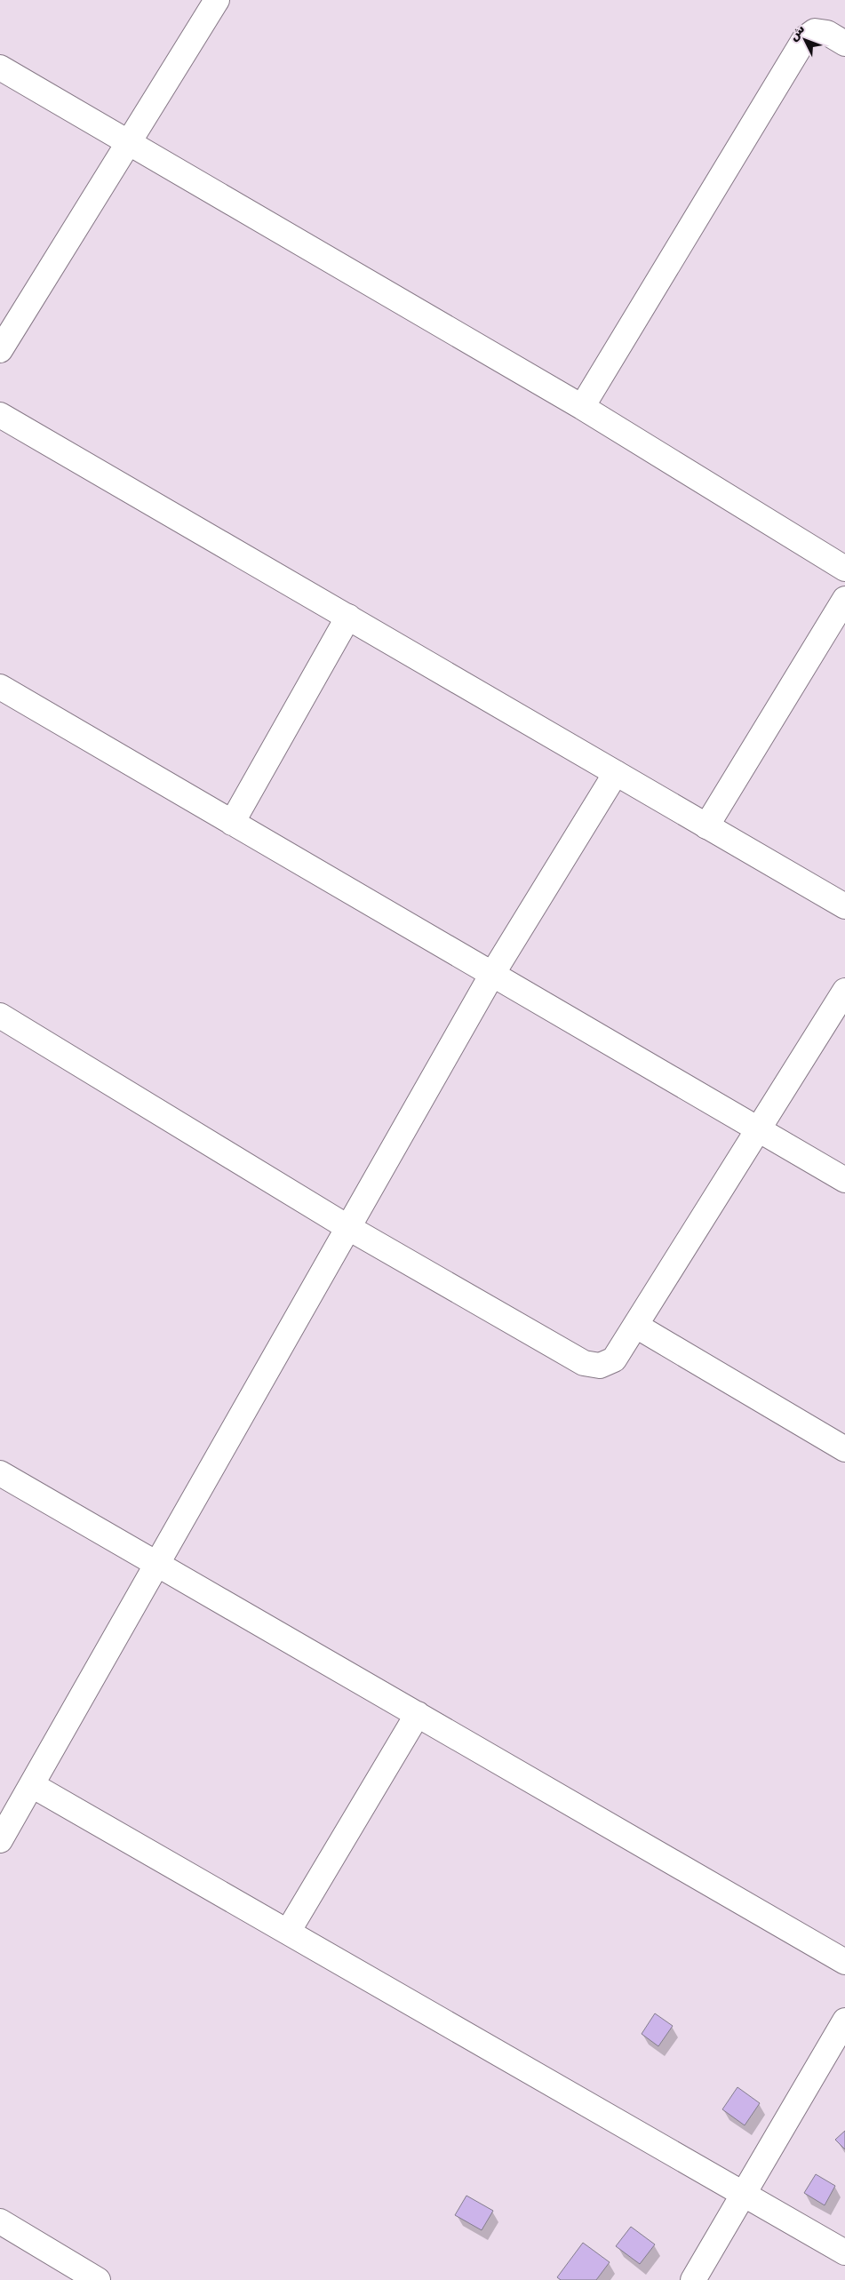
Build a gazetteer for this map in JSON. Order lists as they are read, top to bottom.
{
  "north": "top left"
}
